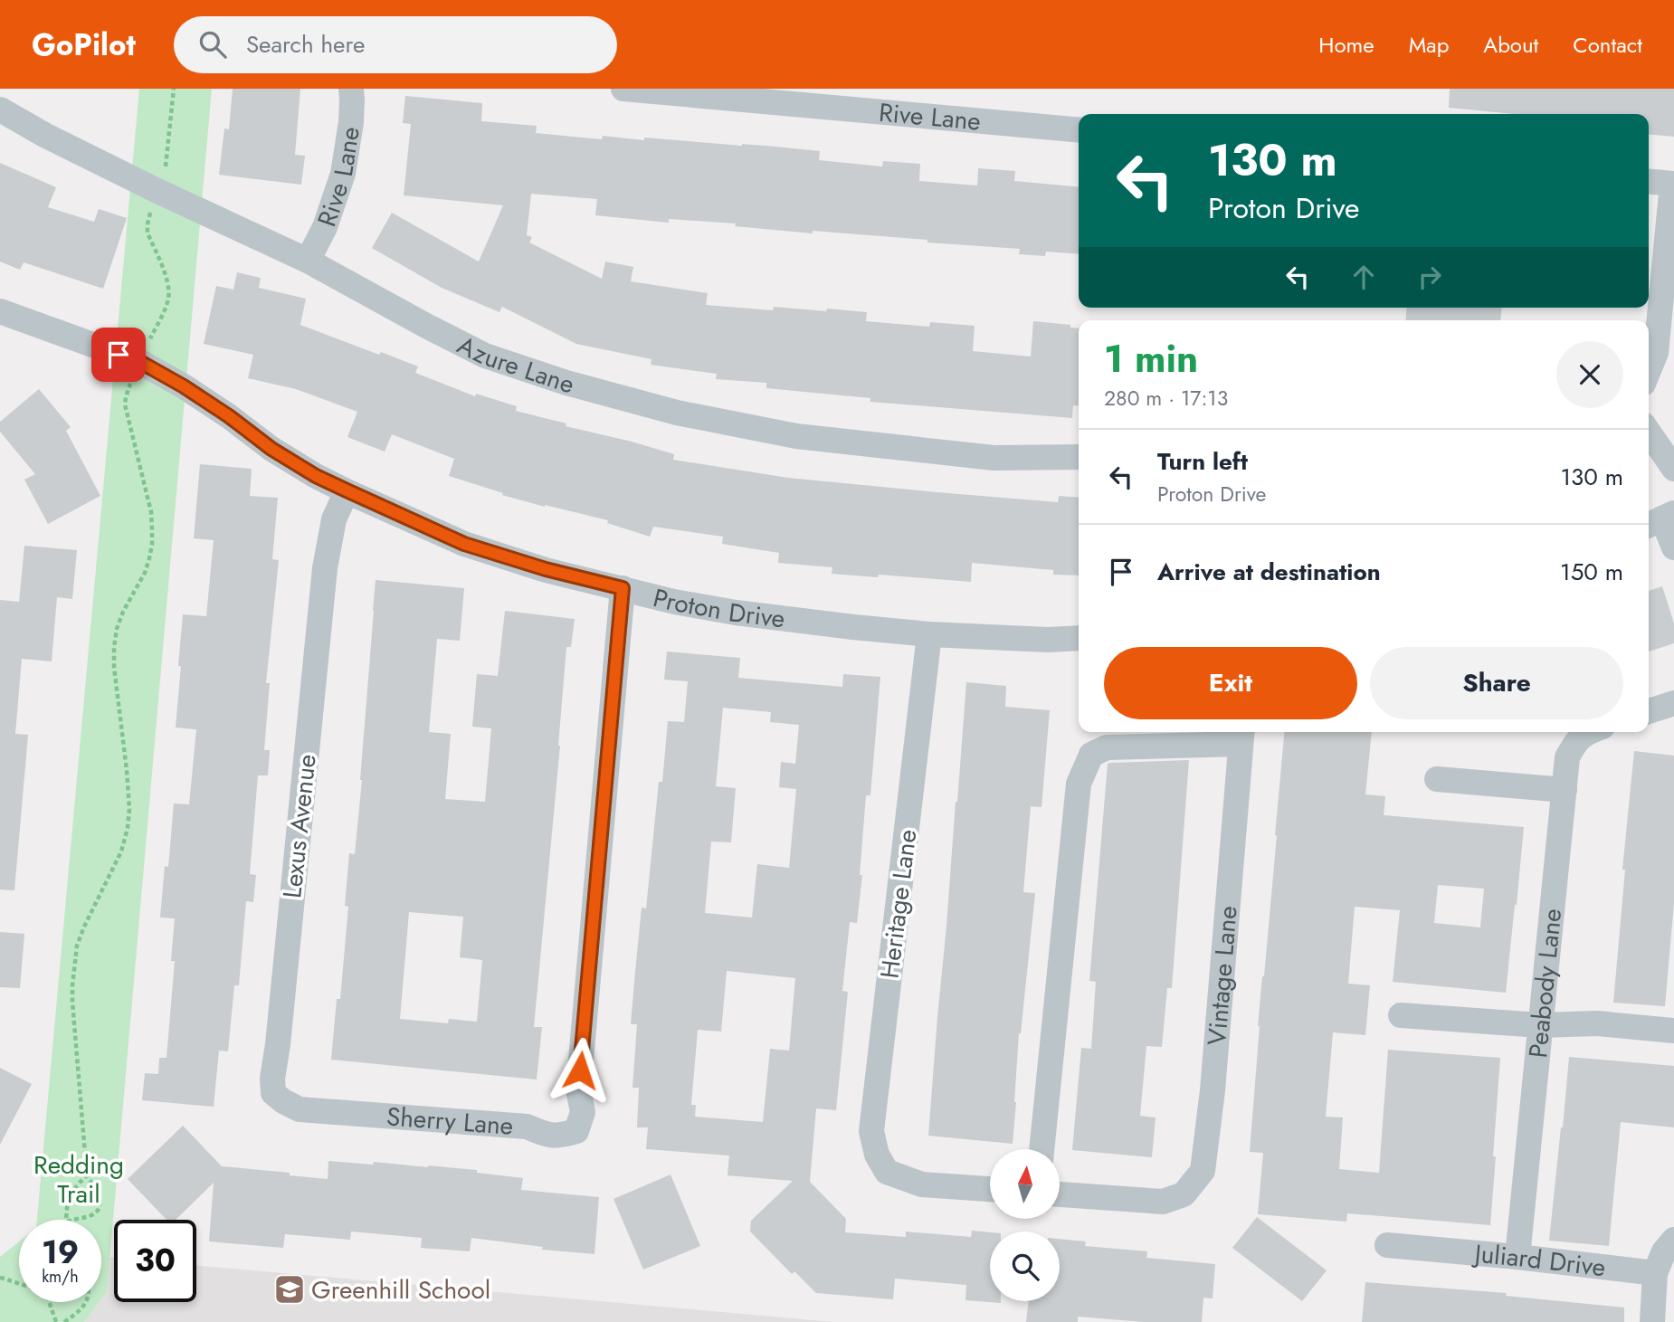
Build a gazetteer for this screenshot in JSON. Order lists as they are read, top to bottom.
{
  "streets": {
    "street": [
      "Rive Lane",
      "Azure Lane",
      "Proton Drive",
      "Lexus Avenue",
      "Heritage Lane",
      "Vintage Lane",
      "Peabody Lane",
      "Sherry Lane",
      "Juliard Drive"
    ]
  },
  "crossings": [
    ["Rive Lane", "Azure Lane"],
    ["Proton Drive", "Lexus Avenue"],
    ["Proton Drive", "Heritage Lane"],
    ["Proton Drive", "Sherry Lane"],
    ["Lexus Avenue", "Sherry Lane"],
    ["Peabody Lane", "Juliard Drive"]
  ],
  "parks": ["Redding Trail"],
  "places": {
    "school or university": ["Greenhill School"]
  },
  "north": "top",
  "page": {
    "header": "GoPilot",
    "search": "Search here",
    "nav": [
      "Home",
      "Map",
      "About",
      "Contact"
    ],
    "turn": ["130 m", "Proton Drive"],
    "heading": ["1 min", "280 m · 17:13"],
    "list": [
      {
        "name": "Turn left",
        "note": "Proton Drive",
        "value": "130 m"
      },
      {
        "name": "Arrive at destination",
        "value": "150 m"
      }
    ],
    "buttons": ["Exit", "Share"],
    "speed": "19 km/h",
    "limit": "30"
  }
}
